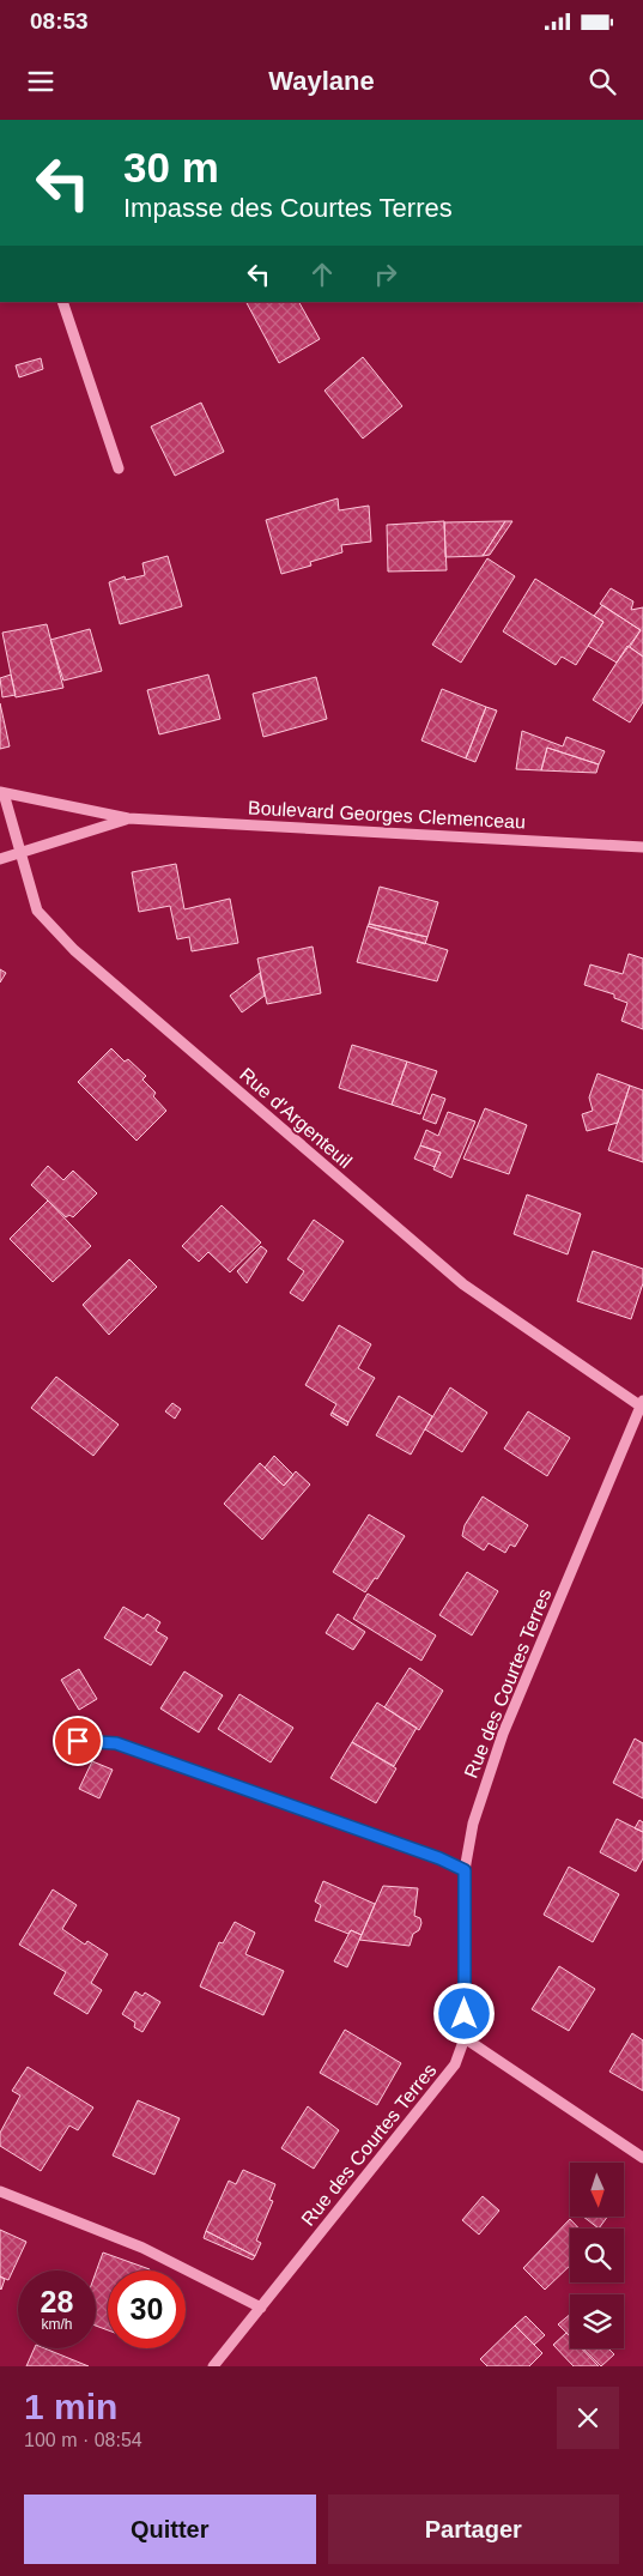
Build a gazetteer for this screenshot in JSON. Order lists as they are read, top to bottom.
{
  "streets": {
    "street": ["Boulevard Georges Clemenceau", "Rue d'Argenteuil", "Rue des Courtes Terres"]
  },
  "crossings": [
    ["Boulevard Georges Clemenceau", "Rue d'Argenteuil"],
    ["Rue d'Argenteuil", "Rue des Courtes Terres"]
  ],
  "north": "bottom",
  "page": {
    "status": "08:53",
    "header": "Waylane",
    "turn": ["30 m", "Impasse des Courtes Terres"],
    "speed": "28 km/h",
    "limit": "30",
    "heading": ["1 min", "100 m · 08:54"],
    "buttons": ["Quitter", "Partager"]
  }
}
